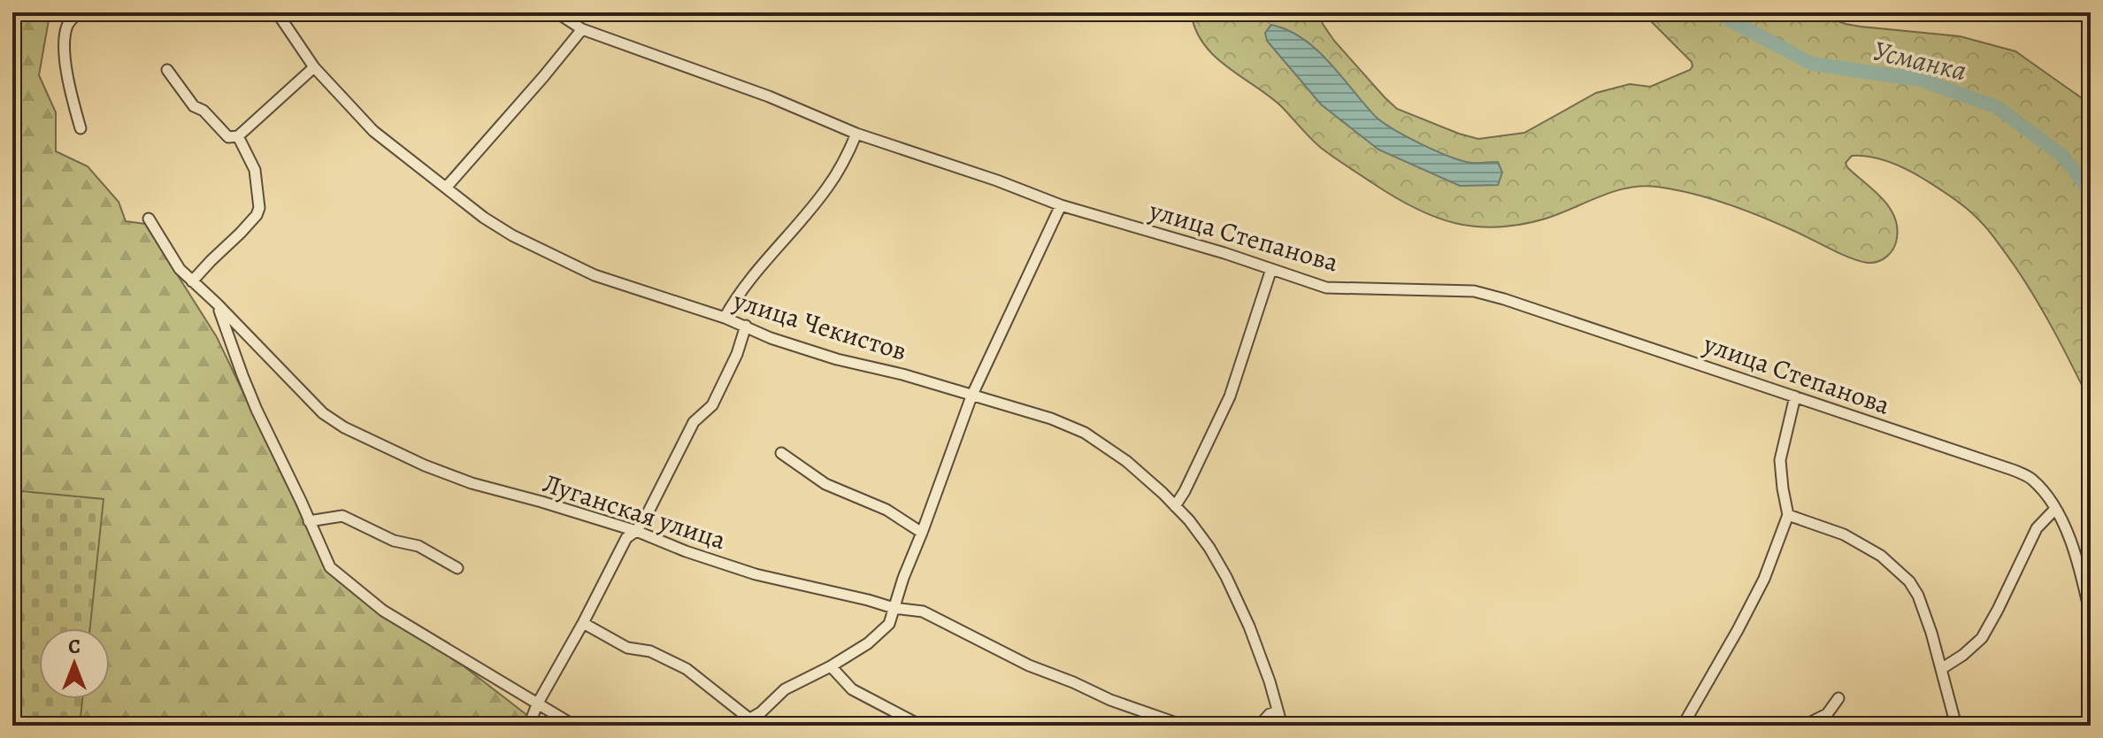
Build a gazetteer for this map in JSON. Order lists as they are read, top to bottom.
{
  "streets": {
    "street": ["улица Степанова", "улица Чекистов", "Луганская улица"]
  },
  "water": ["Усманка"],
  "north": "top"
}
